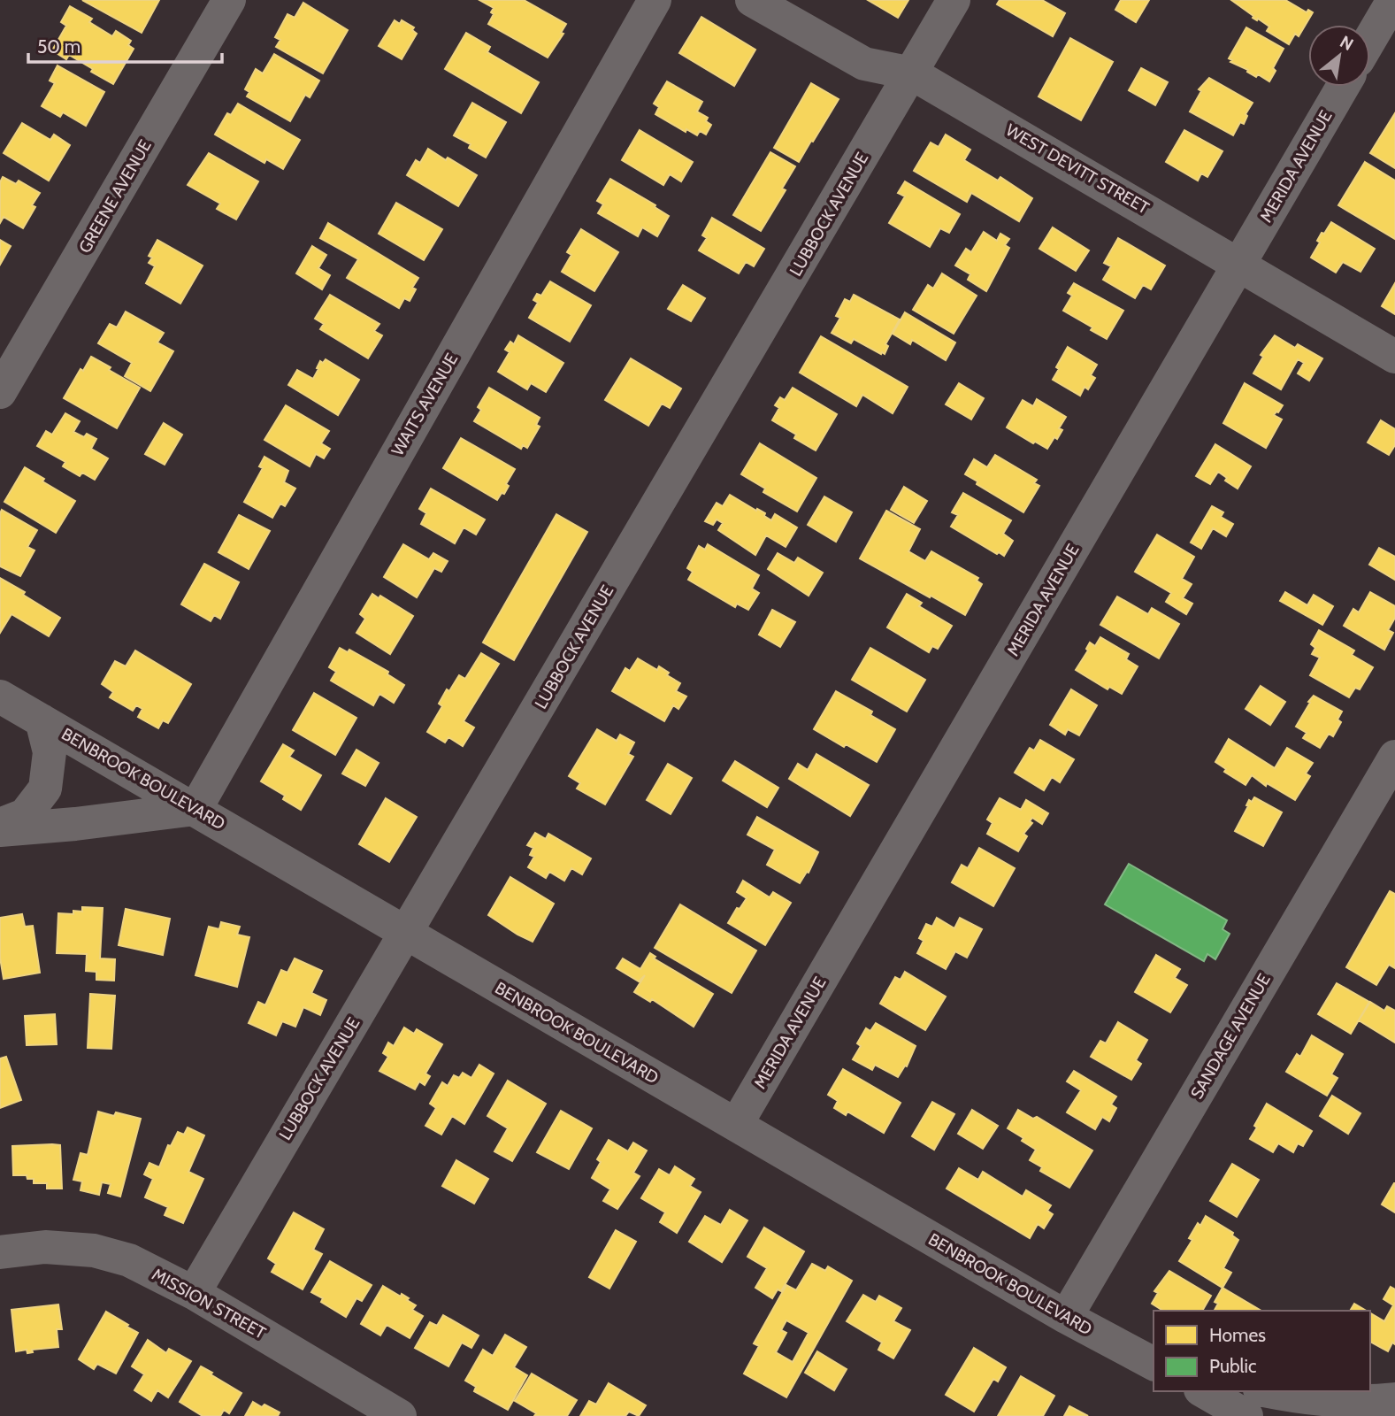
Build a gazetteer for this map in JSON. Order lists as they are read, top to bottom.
{
  "streets": {
    "street": [
      "MERIDA AVENUE",
      "WEST DEVITT STREET",
      "GREENE AVENUE",
      "LUBBOCK AVENUE",
      "WAITS AVENUE",
      "BENBROOK BOULEVARD",
      "SANDAGE AVENUE",
      "MISSION STREET"
    ]
  },
  "crossings": [
    ["MERIDA AVENUE", "WEST DEVITT STREET"],
    ["MERIDA AVENUE", "BENBROOK BOULEVARD"],
    ["WEST DEVITT STREET", "LUBBOCK AVENUE"],
    ["LUBBOCK AVENUE", "BENBROOK BOULEVARD"],
    ["LUBBOCK AVENUE", "MISSION STREET"],
    ["WAITS AVENUE", "BENBROOK BOULEVARD"],
    ["BENBROOK BOULEVARD", "SANDAGE AVENUE"]
  ],
  "legend": ["Homes", "Public"],
  "scale_bar": "50 m",
  "north": "top right"
}
